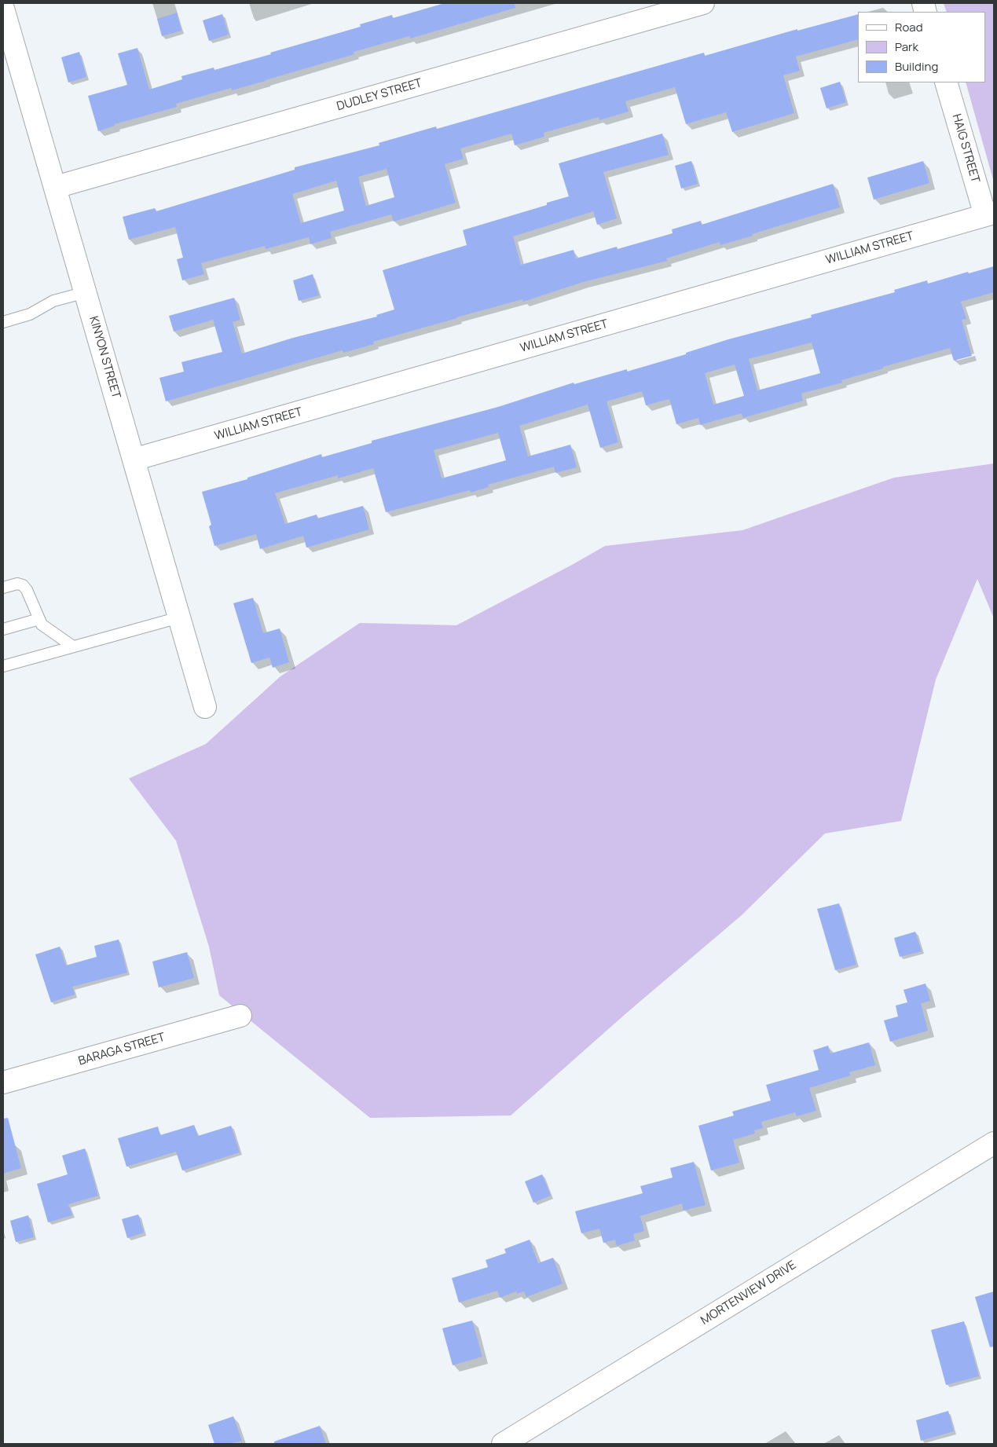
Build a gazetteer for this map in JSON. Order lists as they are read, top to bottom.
{
  "streets": {
    "street": [
      "DUDLEY STREET",
      "HAIG STREET",
      "WILLIAM STREET",
      "KINYON STREET",
      "BARAGA STREET",
      "MORTENVIEW DRIVE"
    ]
  },
  "crossings": [
    ["DUDLEY STREET", "KINYON STREET"],
    ["HAIG STREET", "WILLIAM STREET"],
    ["WILLIAM STREET", "KINYON STREET"]
  ],
  "legend": ["Road", "Park", "Building"]
}
